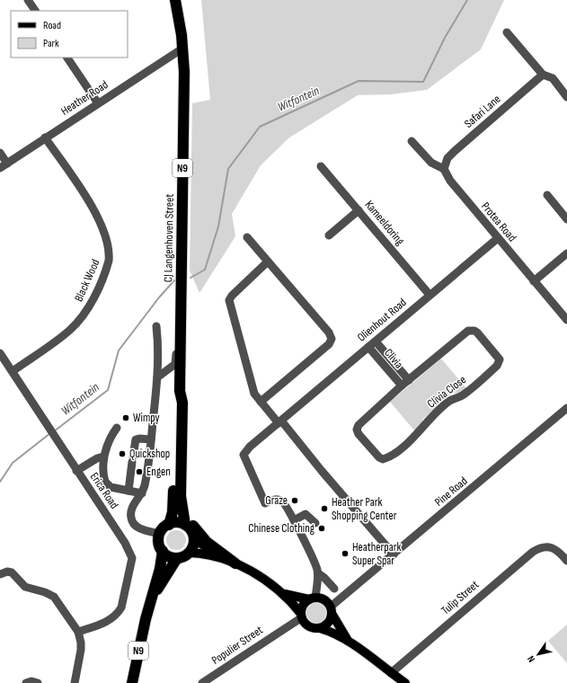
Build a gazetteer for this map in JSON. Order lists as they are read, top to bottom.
{
  "streets": {
    "highway": ["N9", "CJ Langenhoven Street"],
    "street": [
      "Heather Road",
      "Safari Lane",
      "Protea Road",
      "Kameeldoring",
      "Black Wood",
      "Olienhout Road",
      "Clivia",
      "Clivia Close",
      "Erica Road",
      "Pine Road",
      "Tulip Street",
      "Populier Street"
    ]
  },
  "crossings": [
    ["Heather Road", "CJ Langenhoven Street"],
    ["Heather Road", "Black Wood"],
    ["Safari Lane", "Protea Road"],
    ["N9", "CJ Langenhoven Street"],
    ["Protea Road", "Olienhout Road"],
    ["Kameeldoring", "Olienhout Road"],
    ["Black Wood", "Erica Road"],
    ["Olienhout Road", "Clivia"],
    ["Clivia", "Clivia Close"],
    ["Pine Road", "Populier Street"]
  ],
  "water": ["Witfontein"],
  "places": [
    "Wimpy",
    "Quickshop",
    "Engen",
    "Graze",
    "Heather Park Shopping Center",
    "Chinese Clothing",
    "Heatherpark Super Spar"
  ],
  "legend": ["Road", "Park"],
  "north": "bottom left"
}
